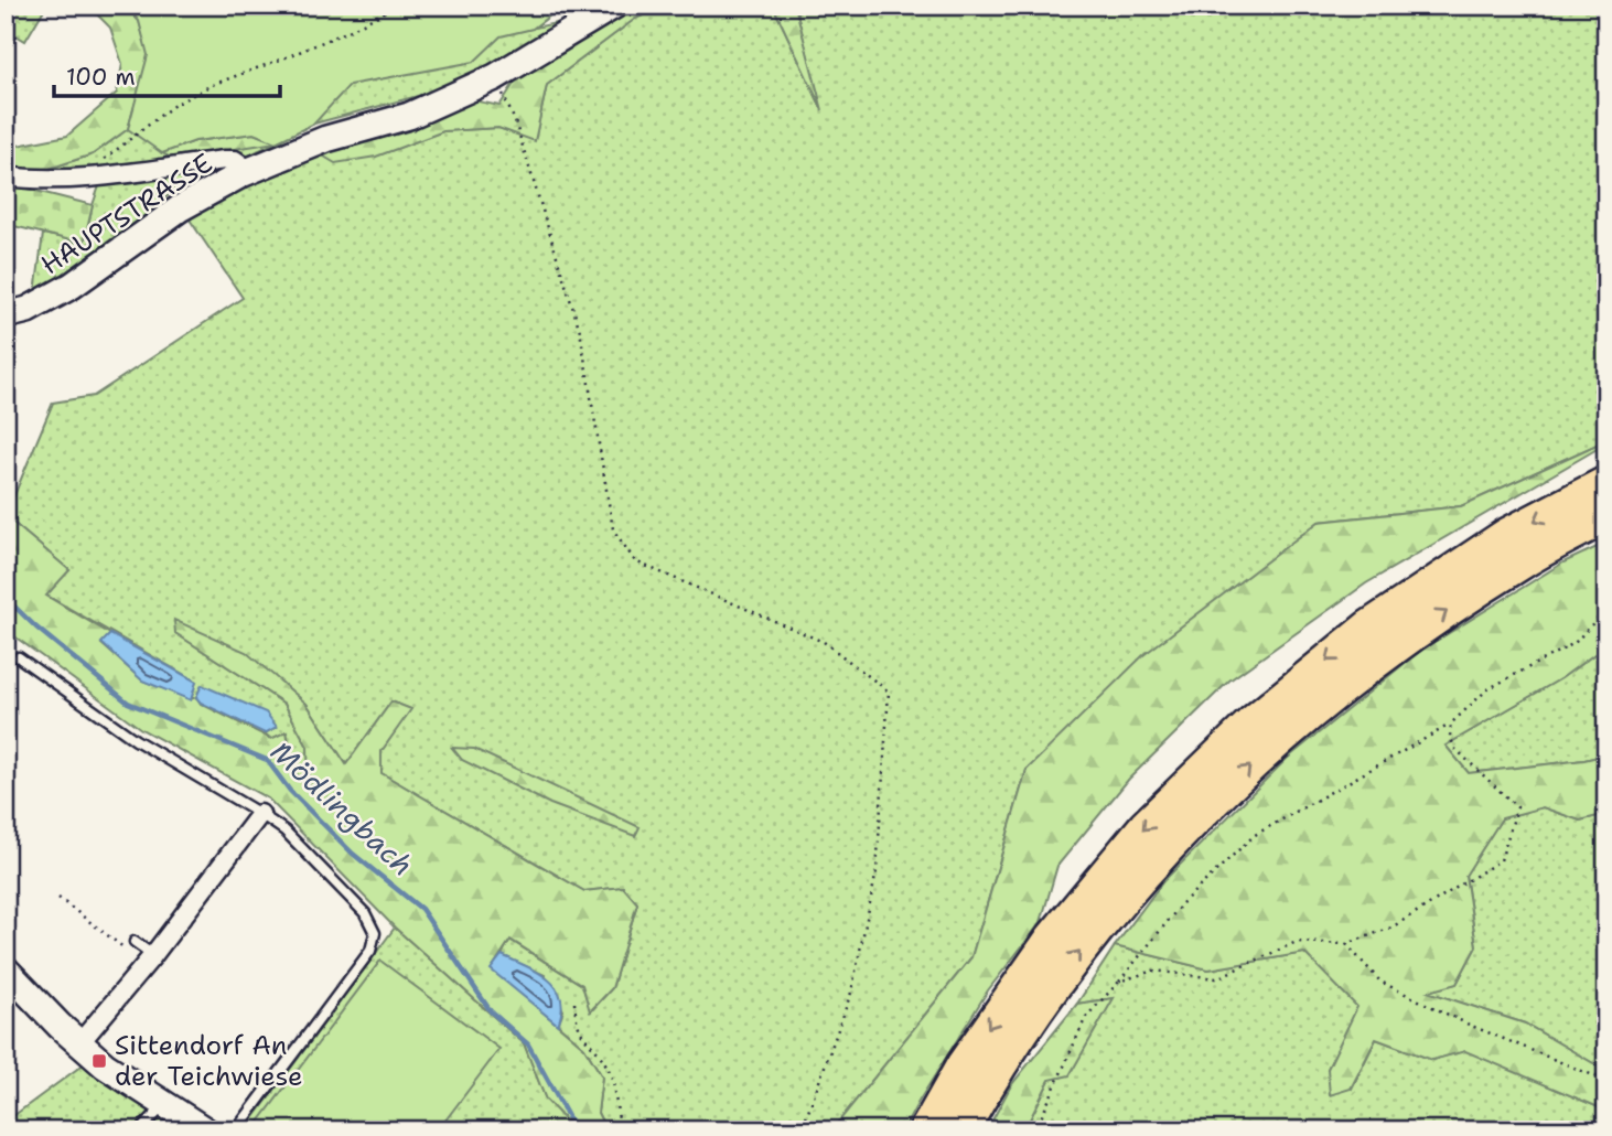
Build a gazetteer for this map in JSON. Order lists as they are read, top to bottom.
{
  "streets": {
    "main road": ["HAUPTSTRASSE"]
  },
  "water": ["Mödlingbach"],
  "places": {
    "transit": ["Sittendorf An der Teichwiese"]
  },
  "scale_bar": "100 m"
}
